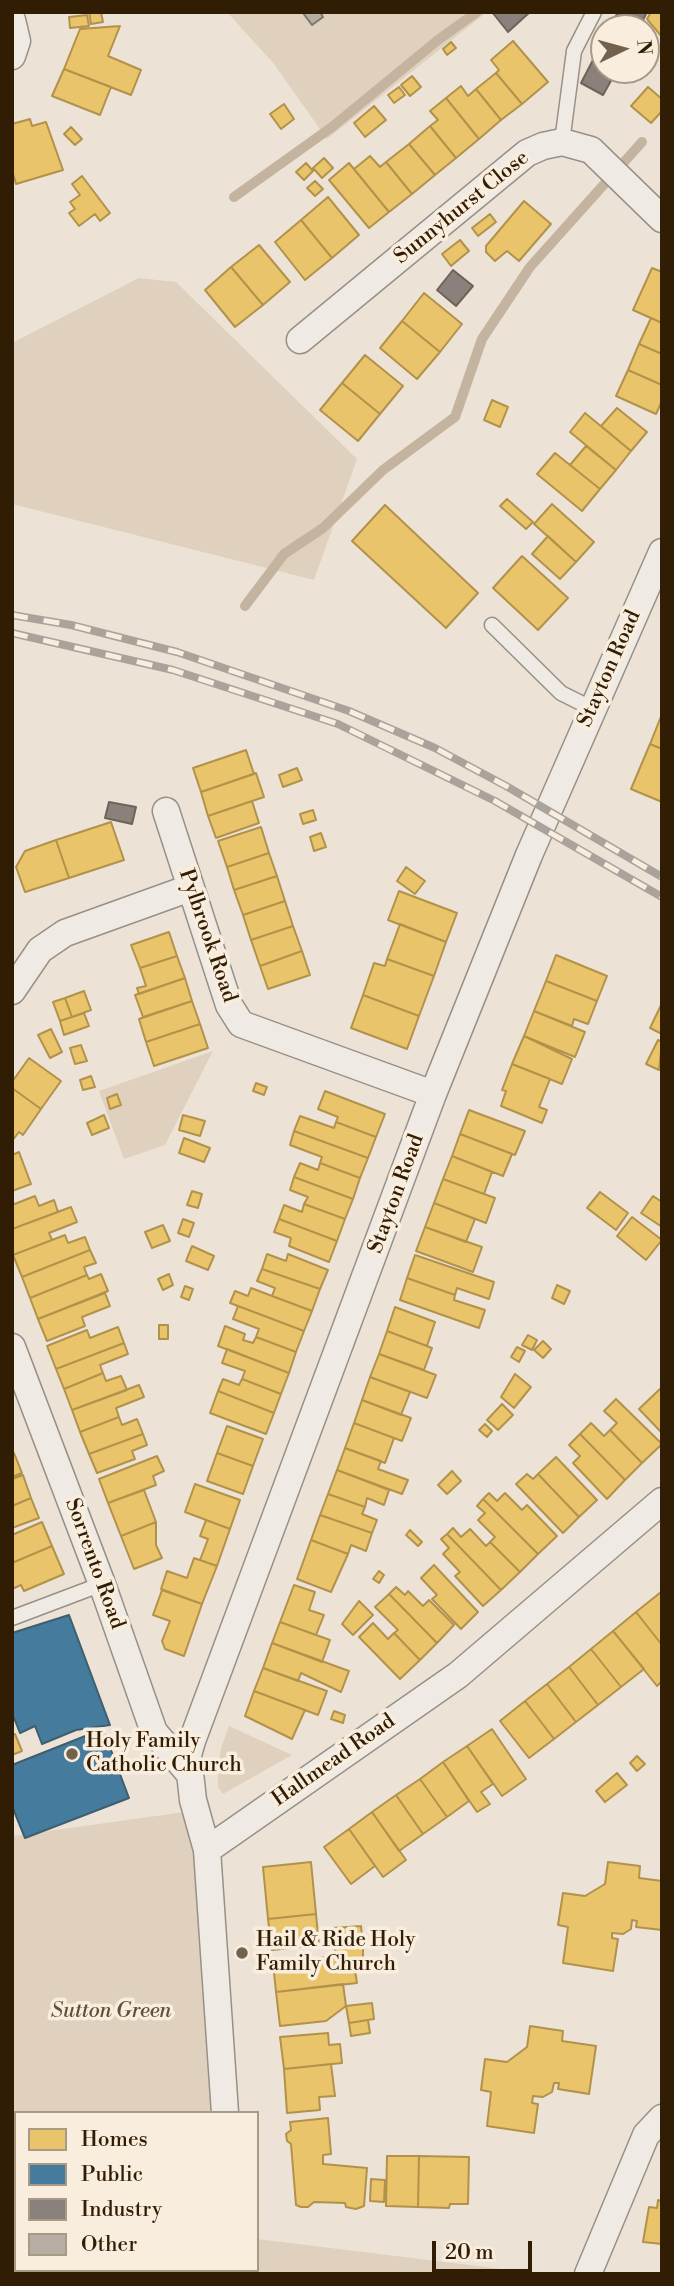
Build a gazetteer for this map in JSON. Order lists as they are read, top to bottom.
{
  "streets": {
    "street": [
      "Sunnyhurst Close",
      "Stayton Road",
      "Pylbrook Road",
      "Sorrento Road",
      "Hallmead Road"
    ]
  },
  "crossings": [
    ["Stayton Road", "Pylbrook Road"],
    ["Stayton Road", "Sorrento Road"],
    ["Stayton Road", "Hallmead Road"]
  ],
  "parks": ["Sutton Green"],
  "places": ["Holy Family Catholic Church", "Hail & Ride Holy Family Church"],
  "legend": [
    "Homes",
    "Public",
    "Industry",
    "Other"
  ],
  "scale_bar": "20 m",
  "north": "right"
}
